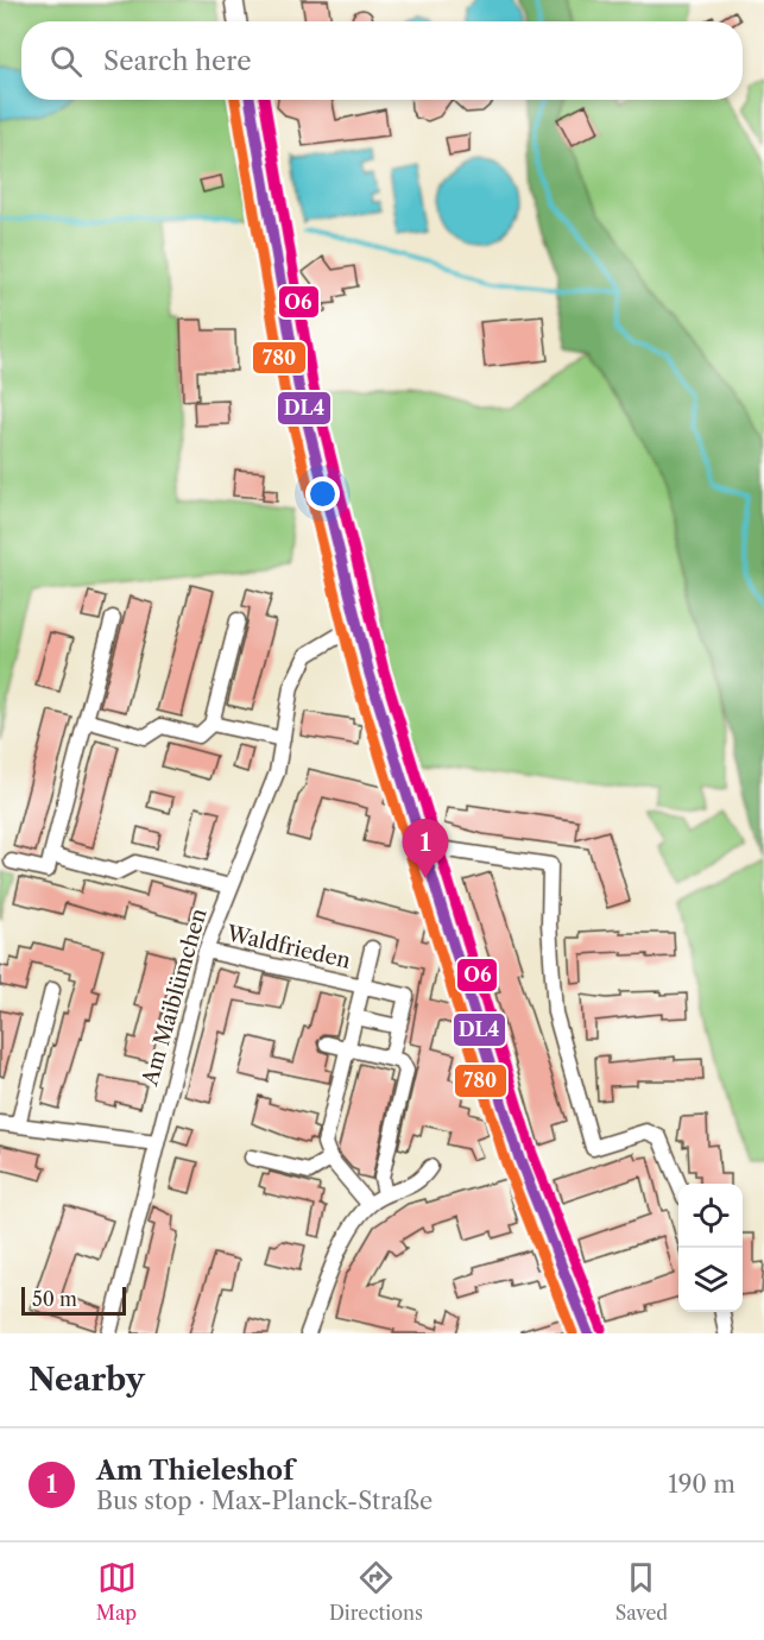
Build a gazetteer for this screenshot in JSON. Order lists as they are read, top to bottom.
{
  "streets": {
    "street": ["Waldfrieden", "Am Maiblümchen"]
  },
  "crossings": [
    ["Waldfrieden", "Am Maiblümchen"]
  ],
  "lines": ["transit line DL4", "transit line 780", "transit line O6"],
  "scale_bar": "50 m",
  "page": {
    "search": "Search here",
    "pins": "1",
    "scale": "50 m",
    "heading": "Nearby",
    "list": [
      {
        "mark": "1",
        "name": "Am Thieleshof",
        "note": "Bus stop · Max-Planck-Straße",
        "value": "190 m"
      }
    ],
    "nav": ["Map", "Directions", "Saved"]
  }
}
